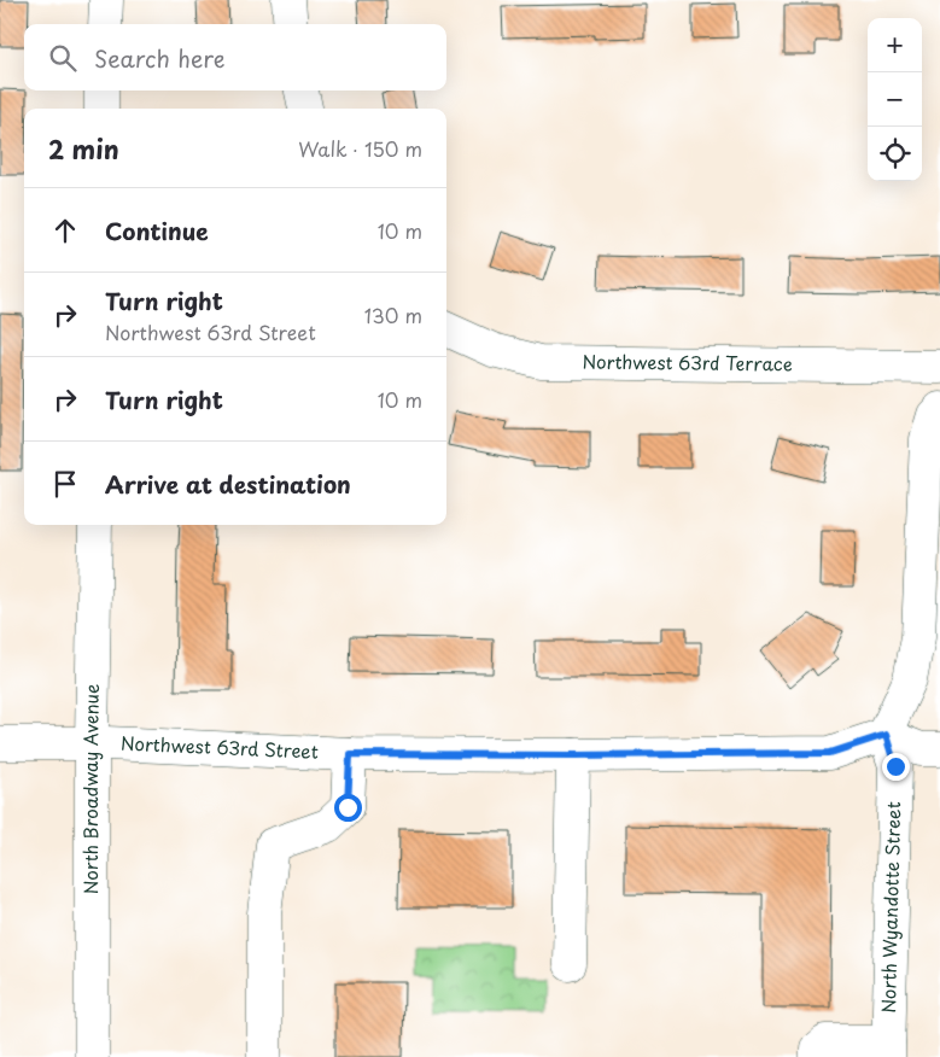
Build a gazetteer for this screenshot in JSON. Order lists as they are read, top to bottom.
{
  "streets": {
    "street": [
      "Northwest 63rd Terrace",
      "Northwest 63rd Street",
      "North Broadway Avenue",
      "North Wyandotte Street"
    ]
  },
  "crossings": [
    ["Northwest 63rd Street", "North Broadway Avenue"],
    ["Northwest 63rd Street", "North Wyandotte Street"]
  ],
  "page": {
    "map_buttons": ["+", "−"],
    "search": "Search here",
    "heading": ["2 min", "Walk · 150 m"],
    "list": [
      ["Continue", "10 m"],
      ["Turn right", "Northwest 63rd Street", "130 m"],
      ["Turn right", "10 m"],
      "Arrive at destination"
    ]
  }
}
